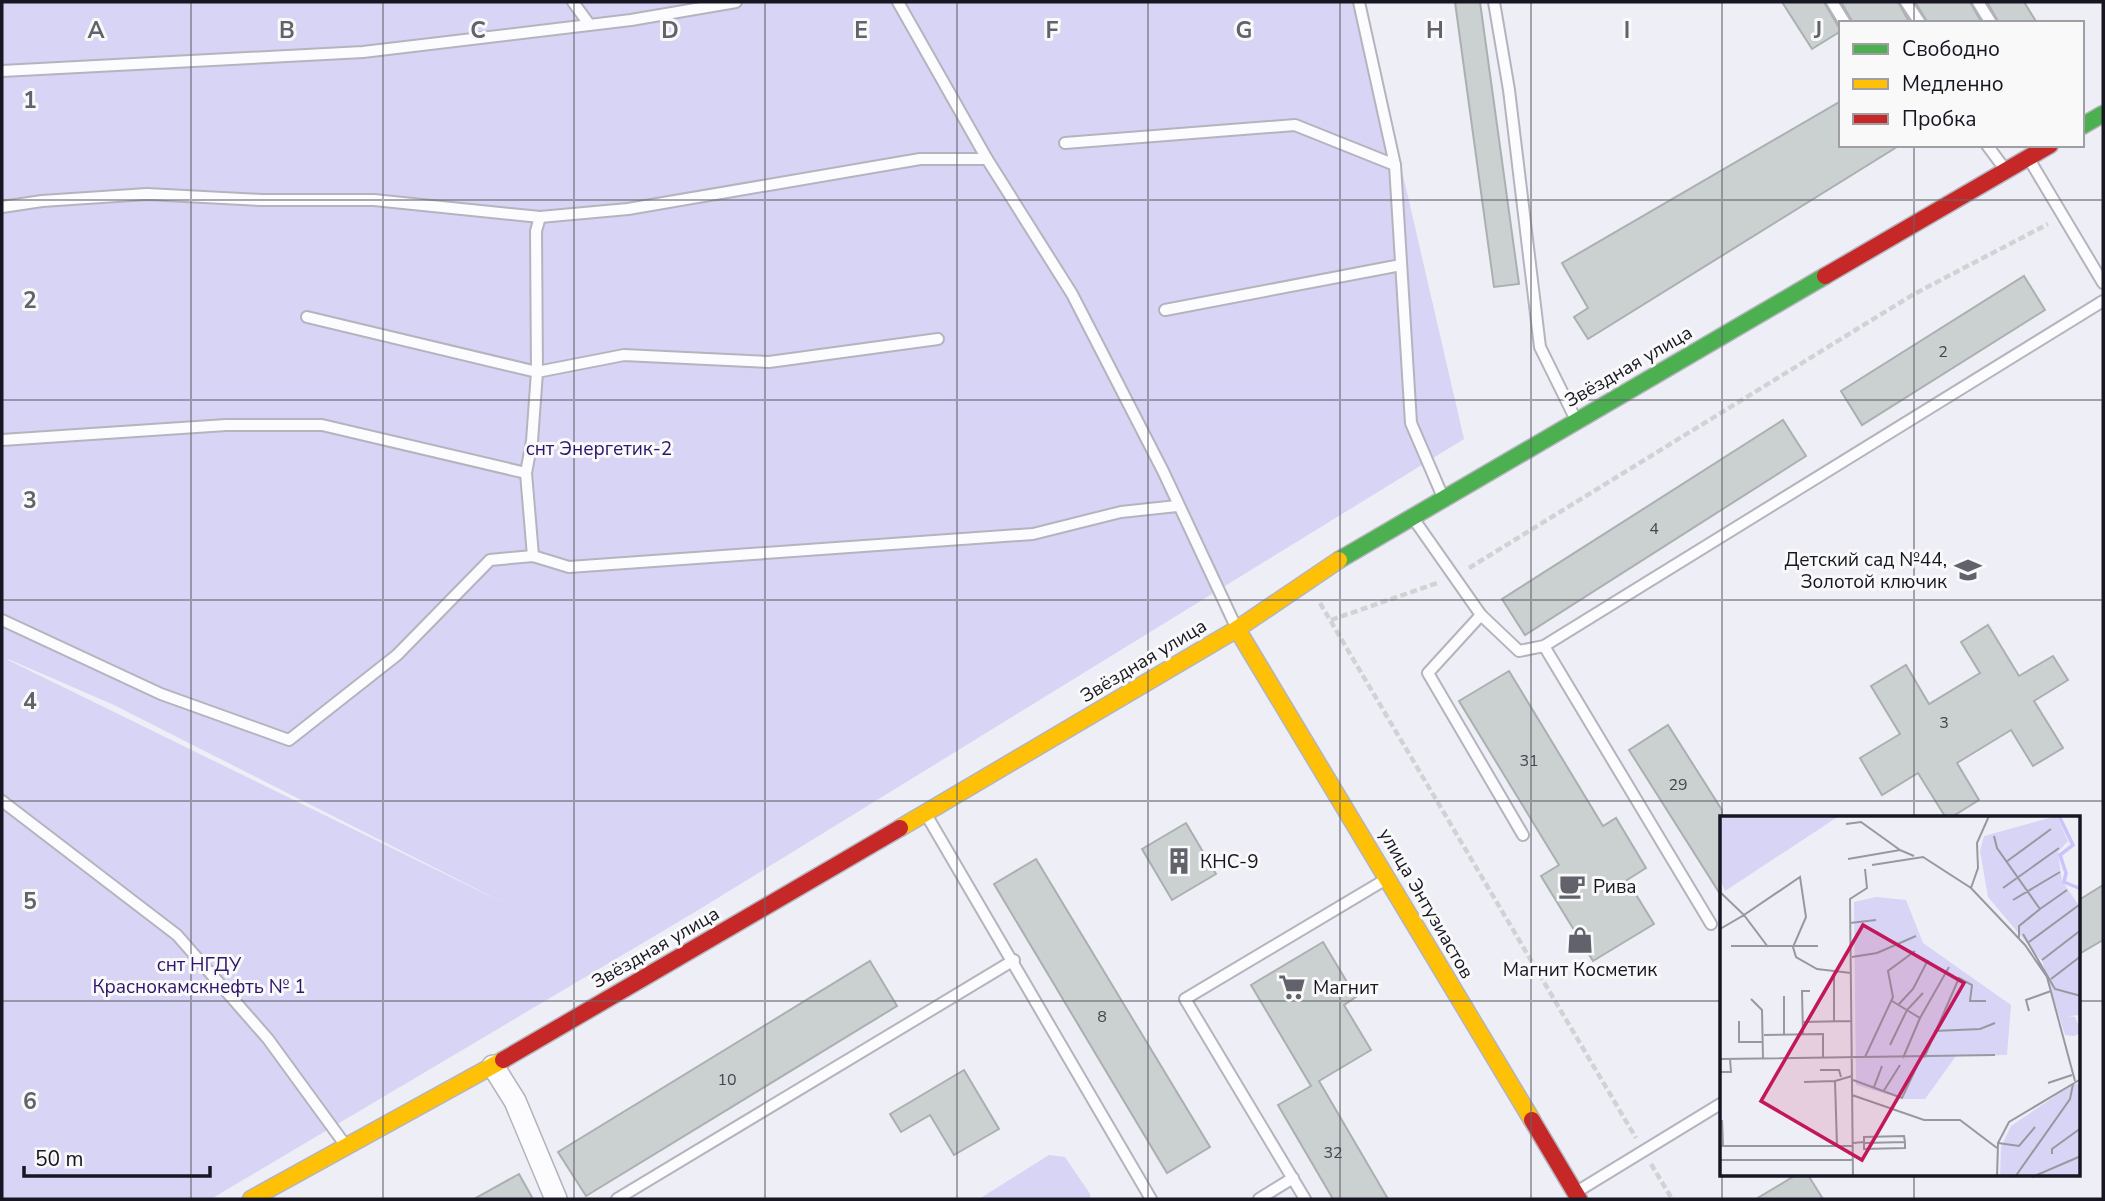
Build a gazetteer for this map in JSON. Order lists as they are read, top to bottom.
{
  "streets": {
    "street": ["Звёздная улица", "улица Энтузиастов"]
  },
  "crossings": [
    ["Звёздная улица", "улица Энтузиастов"]
  ],
  "parks": ["снт Энергетик-2", "снт НГДУ Краснокамскнефть № 1"],
  "places": {
    "school or university": ["Детский сад №44, Золотой ключик"],
    "building": ["КНС-9"],
    "cafe": ["Рива"],
    "shop": ["Магнит Косметик"],
    "supermarket": ["Магнит"]
  },
  "house_numbers": [
    "2",
    "4",
    "3",
    "31",
    "29",
    "8",
    "10",
    "32"
  ],
  "legend": ["Свободно", "Медленно", "Пробка"],
  "scale_bar": "50 m",
  "grid": {
    "columns": [
      "A",
      "B",
      "C",
      "D",
      "E",
      "F",
      "G",
      "H",
      "I",
      "J"
    ],
    "rows": [
      "1",
      "2",
      "3",
      "4",
      "5",
      "6"
    ]
  }
}
